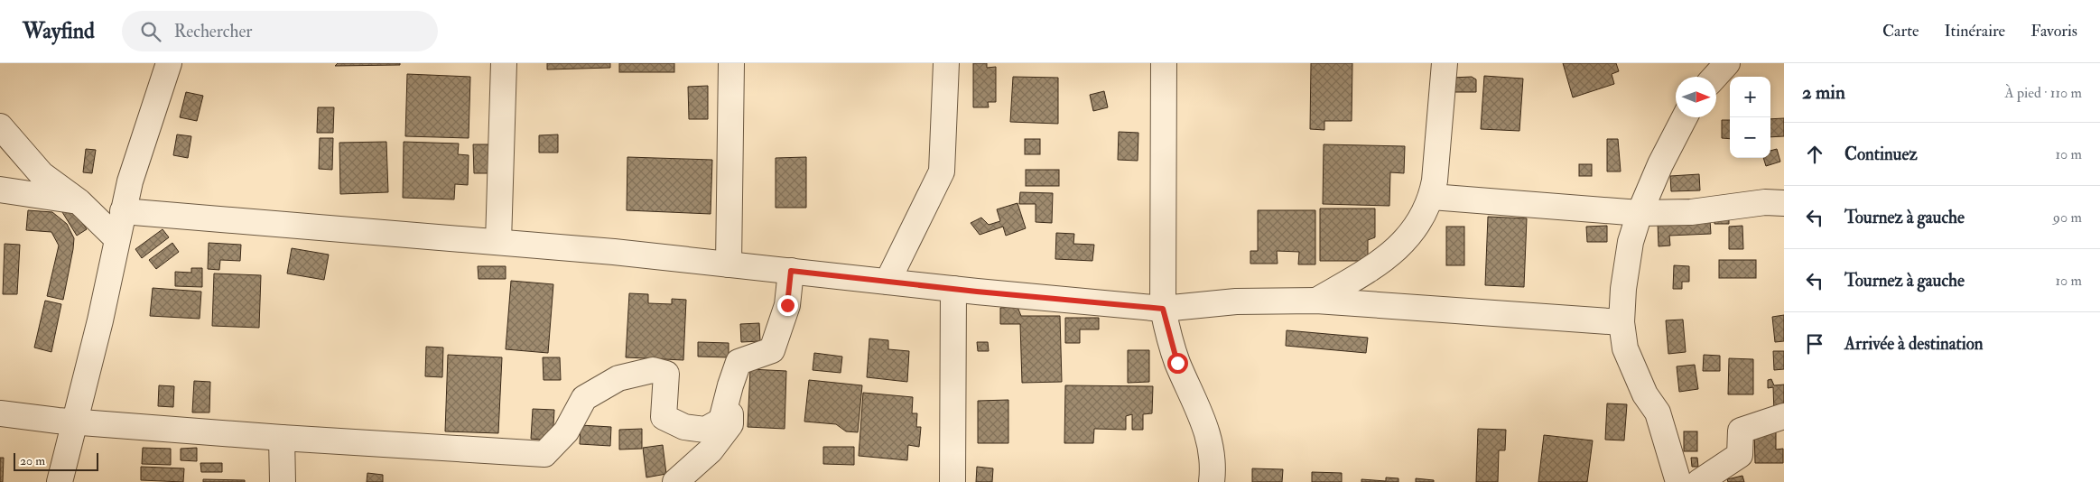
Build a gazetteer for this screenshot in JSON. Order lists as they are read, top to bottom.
{
  "scale_bar": "20 m",
  "north": "right",
  "page": {
    "header": "Wayfind",
    "search": "Rechercher",
    "nav": ["Carte", "Itinéraire", "Favoris"],
    "heading": ["2 min", "À pied · 110 m"],
    "map_buttons": ["+", "−"],
    "list": [
      ["Continuez", "10 m"],
      ["Tournez à gauche", "90 m"],
      ["Tournez à gauche", "10 m"],
      "Arrivée à destination"
    ],
    "scale": "20 m"
  }
}
